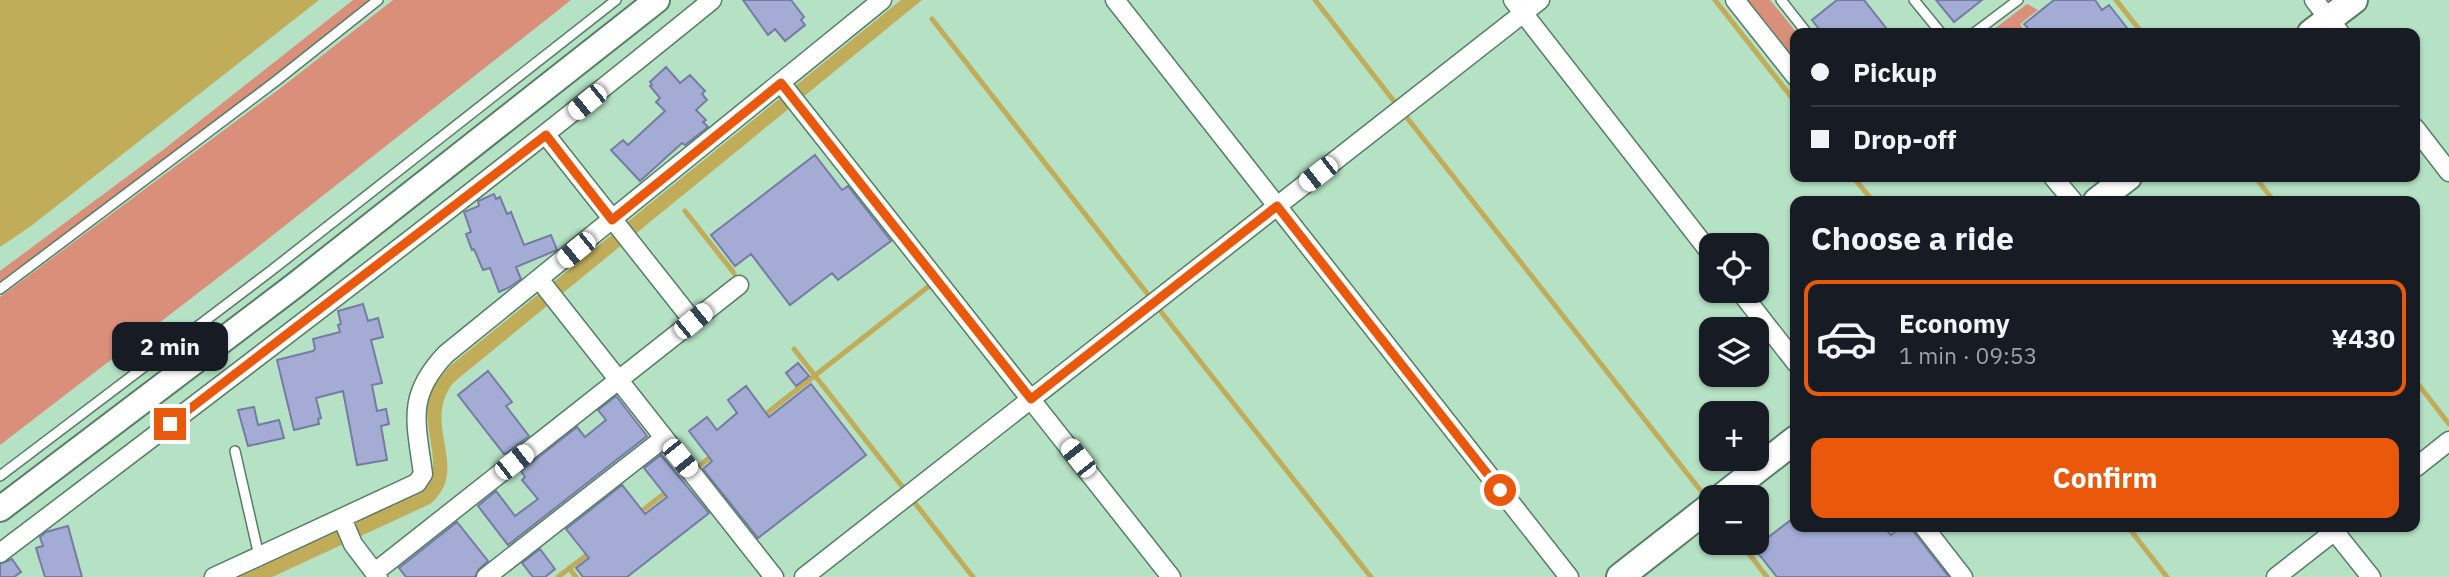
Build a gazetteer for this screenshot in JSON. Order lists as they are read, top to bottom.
{
  "page": {
    "banner": ["Pickup", "Drop-off"],
    "heading": "Choose a ride",
    "map_buttons": ["+", "−"],
    "list": [
      {
        "name": "Economy",
        "note": "1 min · 09:53",
        "value": "¥430"
      }
    ],
    "bubble": "2 min",
    "buttons": "Confirm"
  }
}
